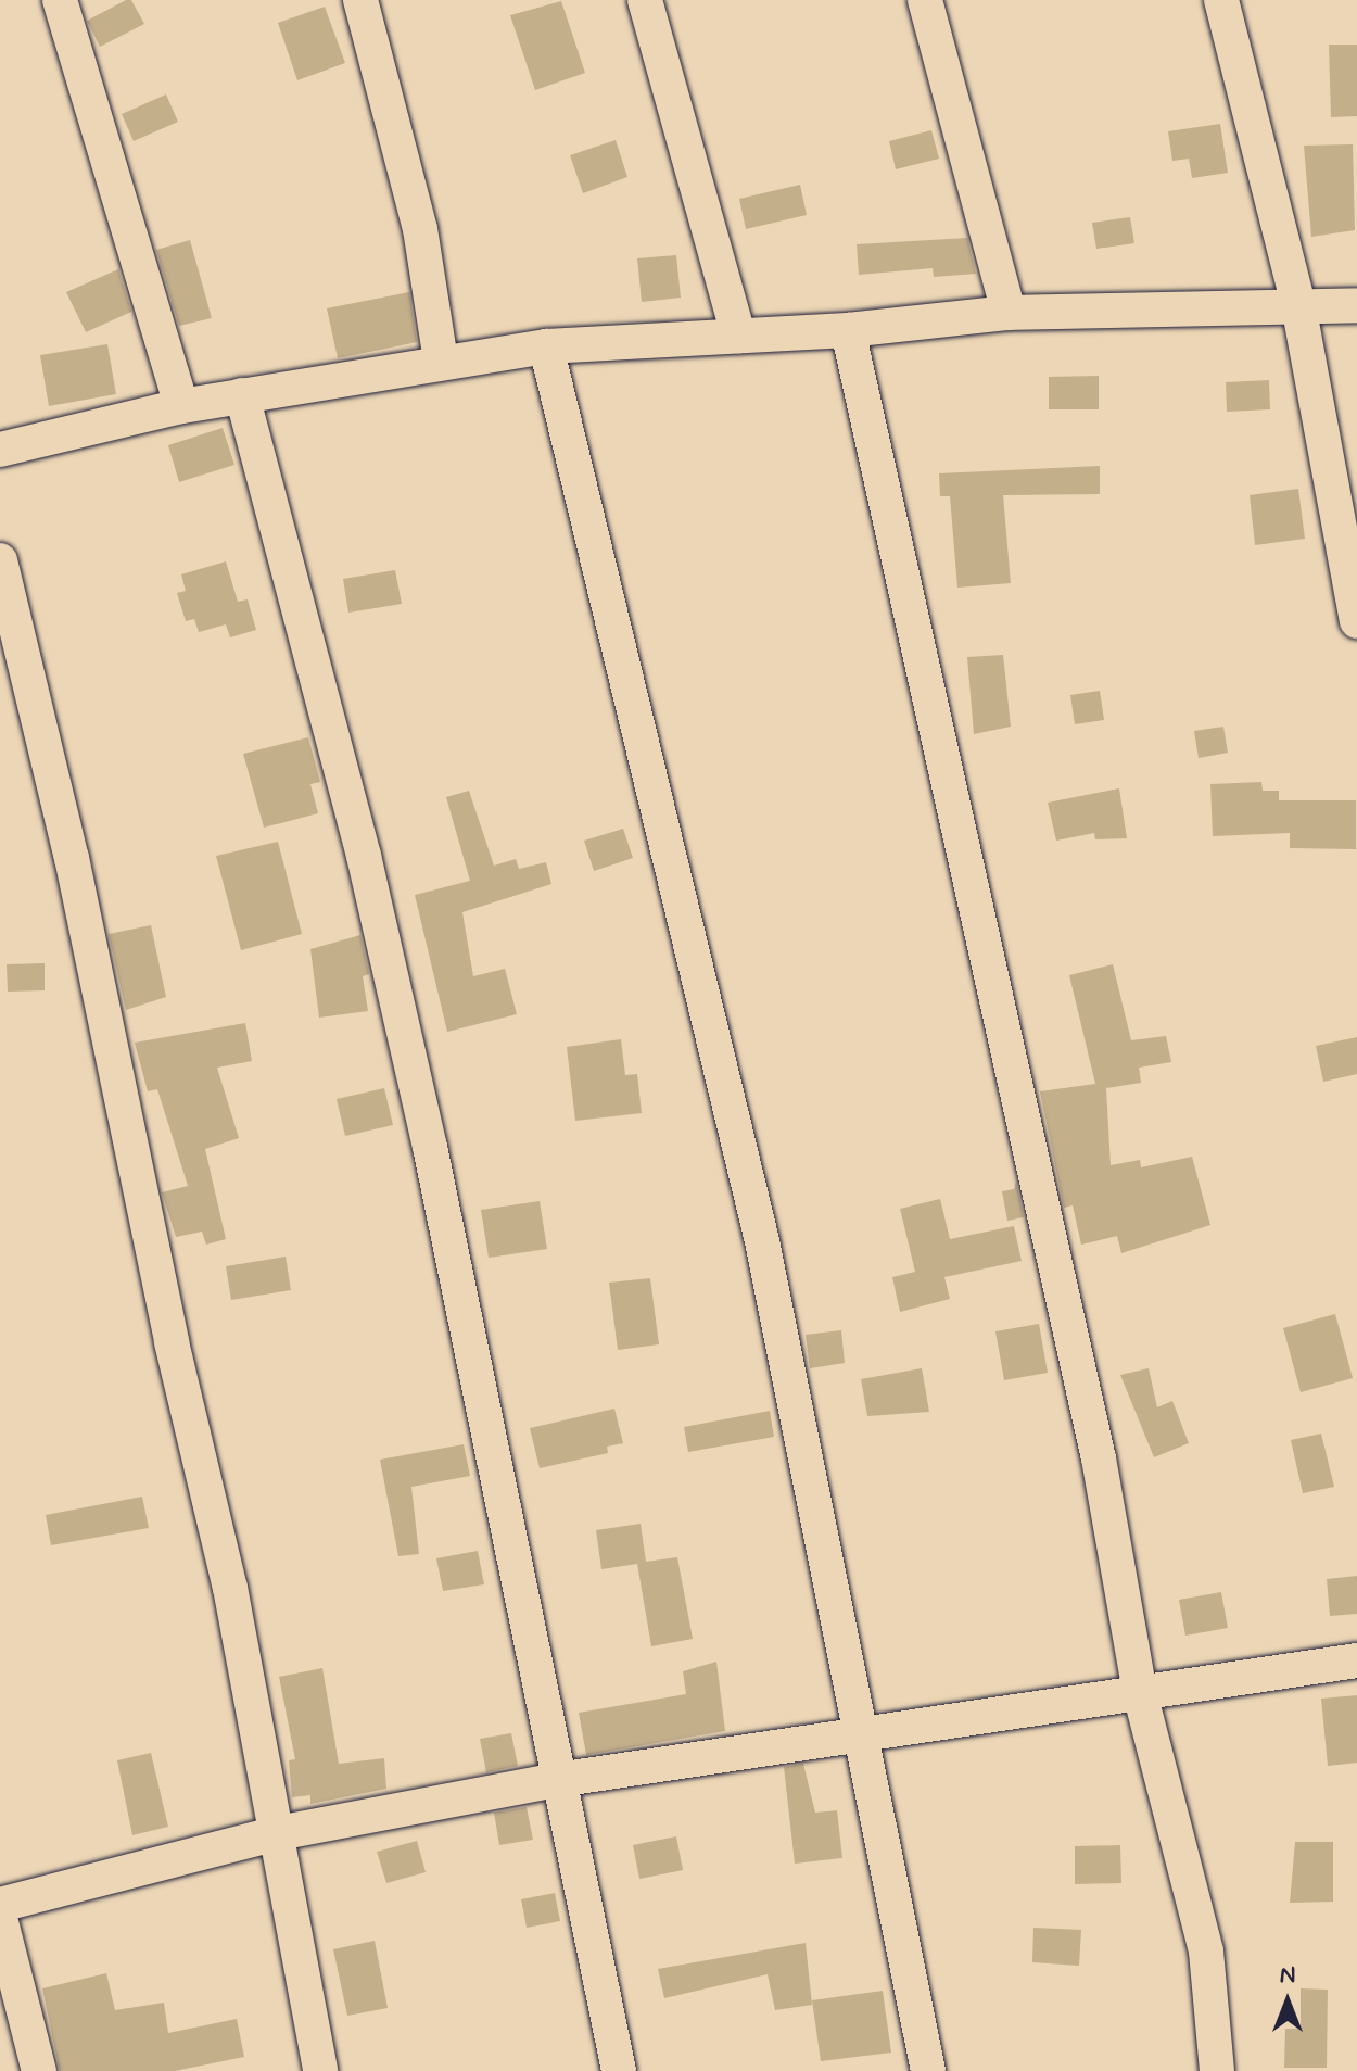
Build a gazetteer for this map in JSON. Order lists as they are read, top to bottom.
{
  "north": "top"
}
